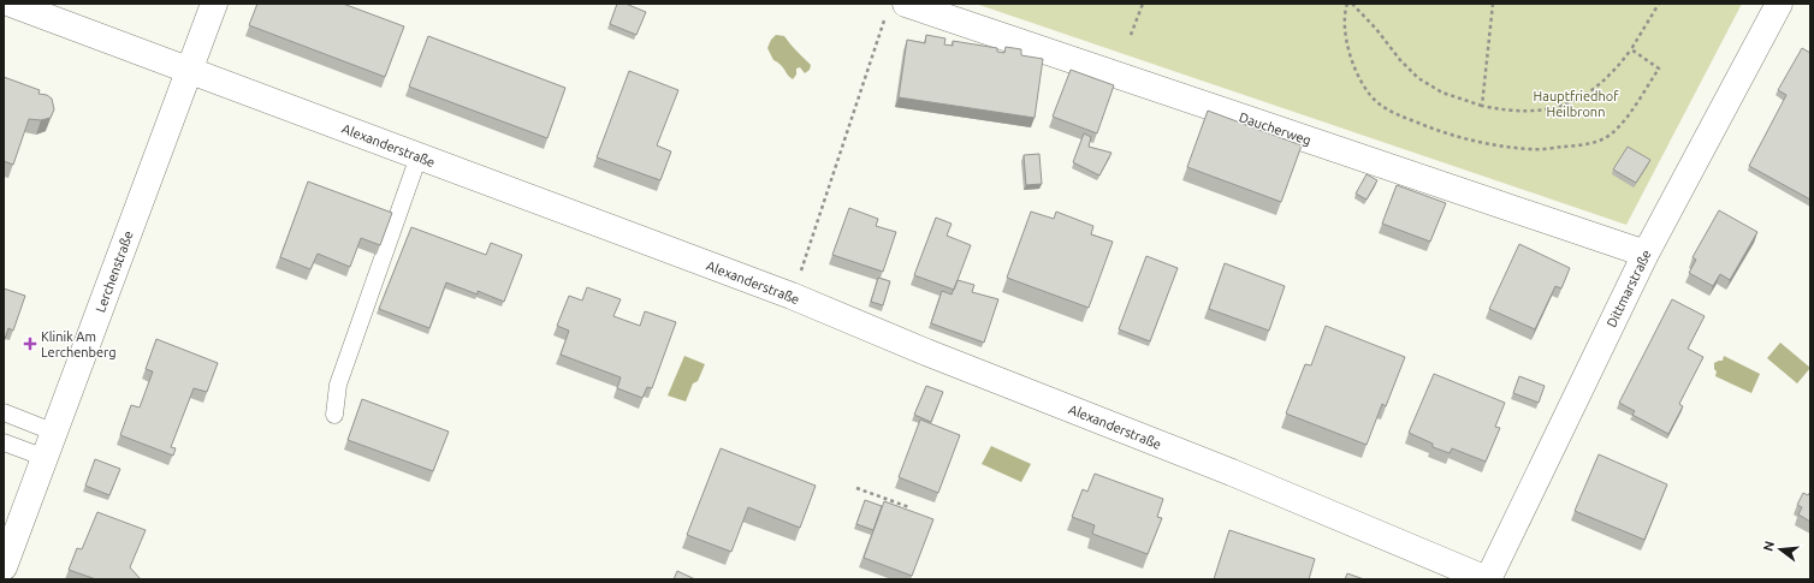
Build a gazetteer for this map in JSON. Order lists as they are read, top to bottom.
{
  "streets": {
    "street": [
      "Daucherweg",
      "Alexanderstraße",
      "Lerchenstraße",
      "Dittmarstraße"
    ]
  },
  "crossings": [
    ["Daucherweg", "Dittmarstraße"],
    ["Alexanderstraße", "Lerchenstraße"],
    ["Alexanderstraße", "Dittmarstraße"]
  ],
  "parks": ["Hauptfriedhof Heilbronn"],
  "places": {
    "health": ["Klinik Am Lerchenberg"]
  },
  "north": "left"
}
